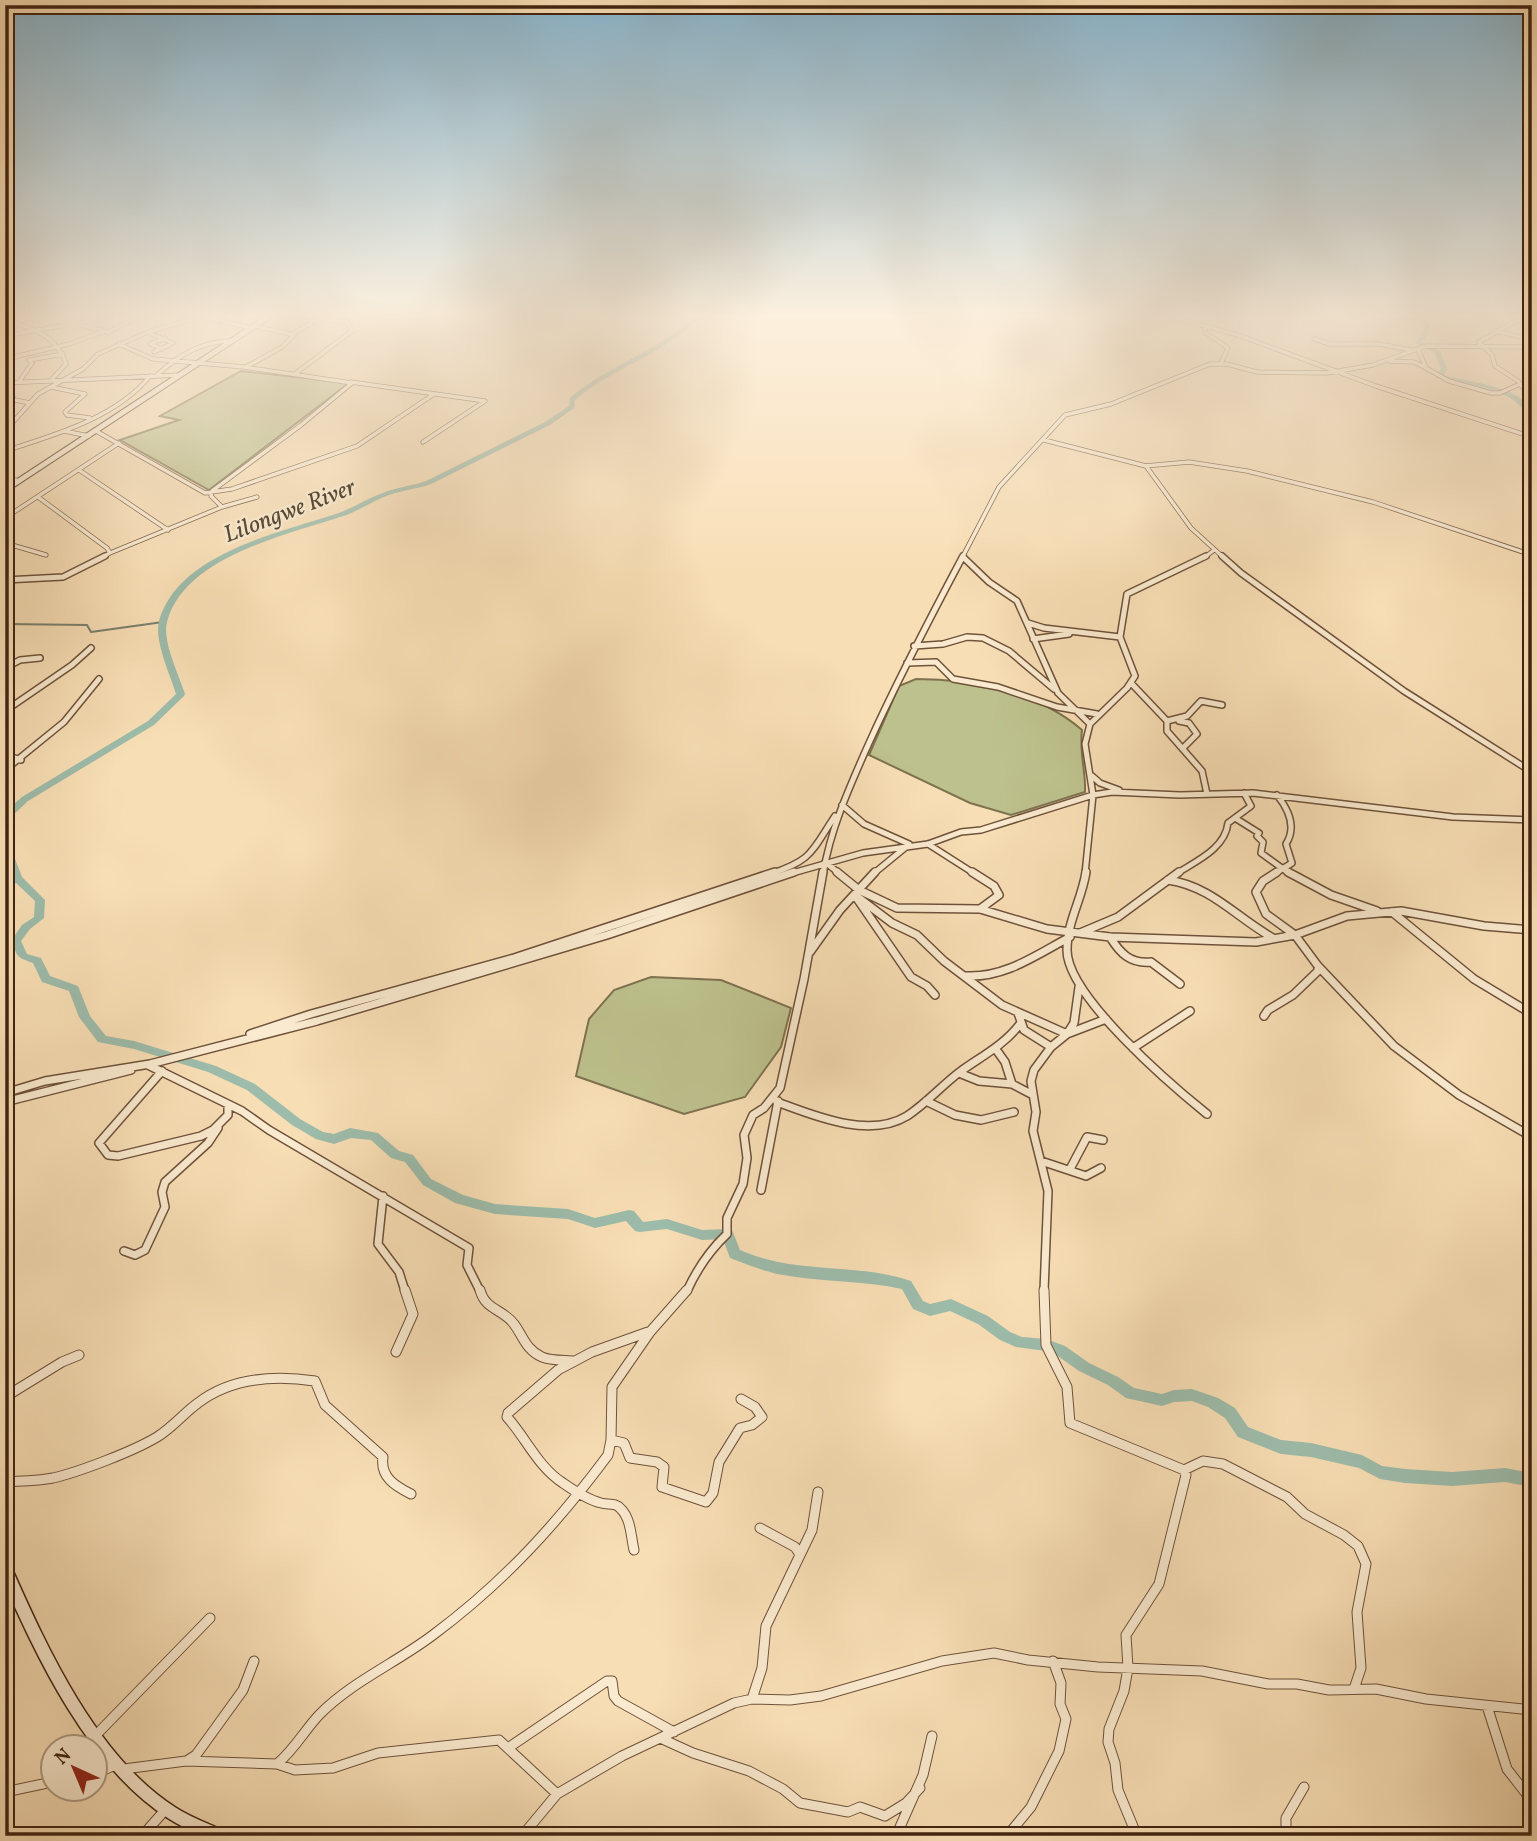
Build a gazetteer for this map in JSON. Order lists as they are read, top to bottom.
{
  "water": ["Lilongwe River"],
  "north": "top left"
}
